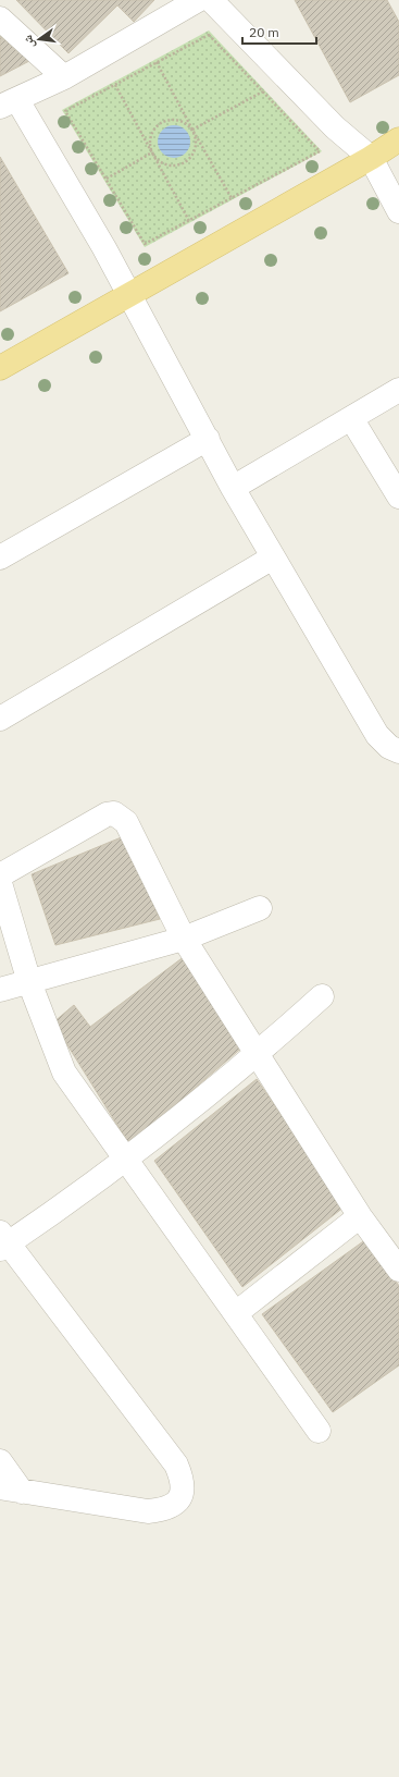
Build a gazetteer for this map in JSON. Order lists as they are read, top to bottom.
{
  "scale_bar": "20 m",
  "north": "left"
}
